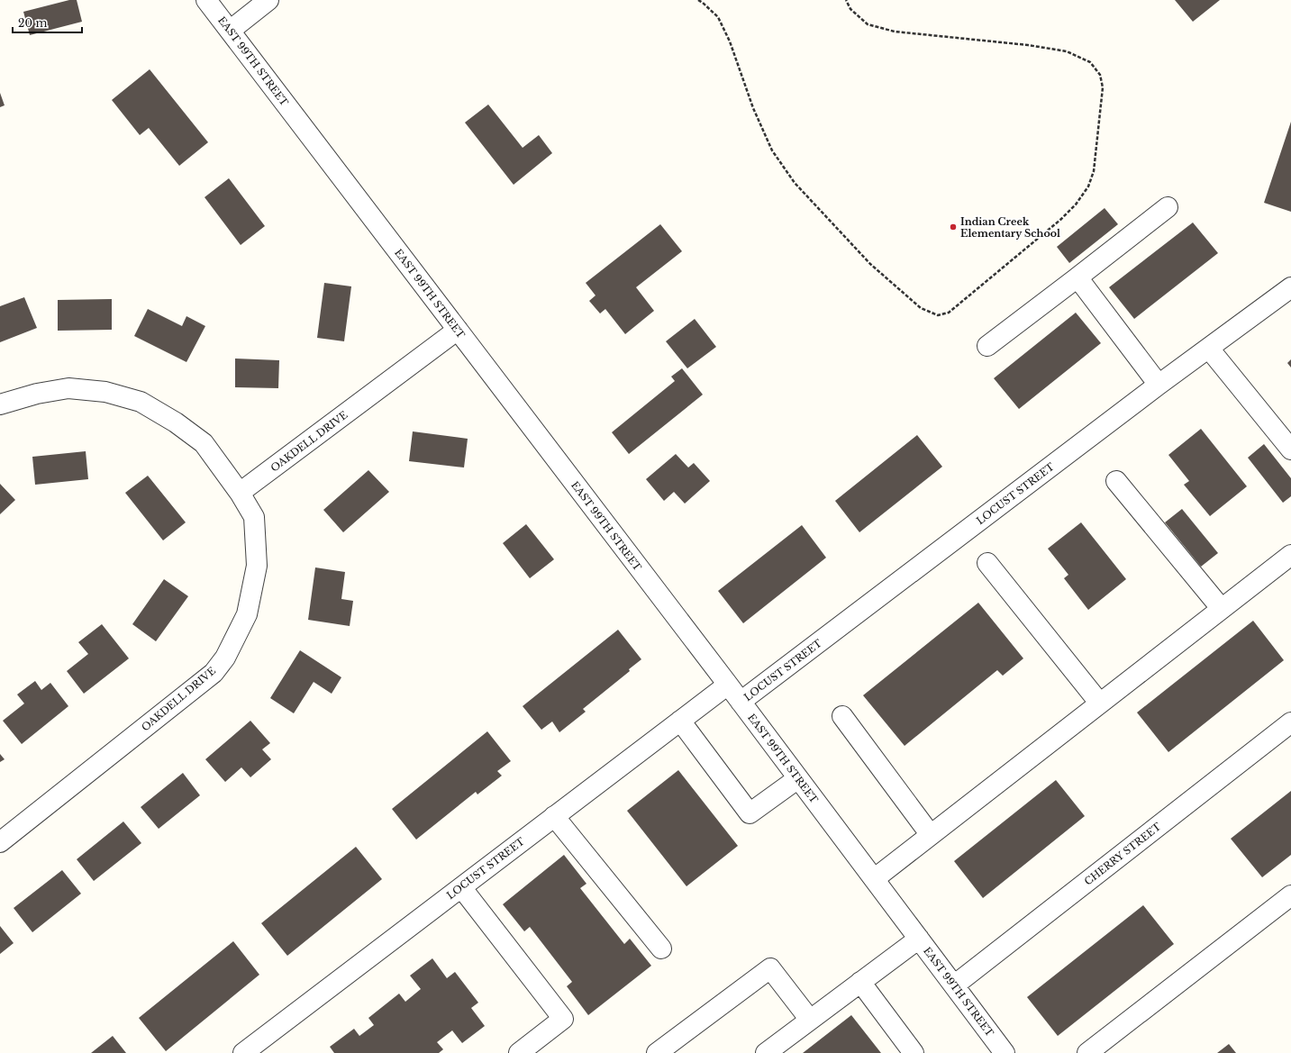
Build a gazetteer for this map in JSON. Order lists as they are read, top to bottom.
{
  "streets": {
    "street": [
      "EAST 99TH STREET",
      "OAKDELL DRIVE",
      "LOCUST STREET",
      "CHERRY STREET"
    ]
  },
  "crossings": [
    ["EAST 99TH STREET", "OAKDELL DRIVE"],
    ["EAST 99TH STREET", "LOCUST STREET"],
    ["EAST 99TH STREET", "CHERRY STREET"]
  ],
  "places": ["Indian Creek Elementary School"],
  "scale_bar": "20 m"
}
